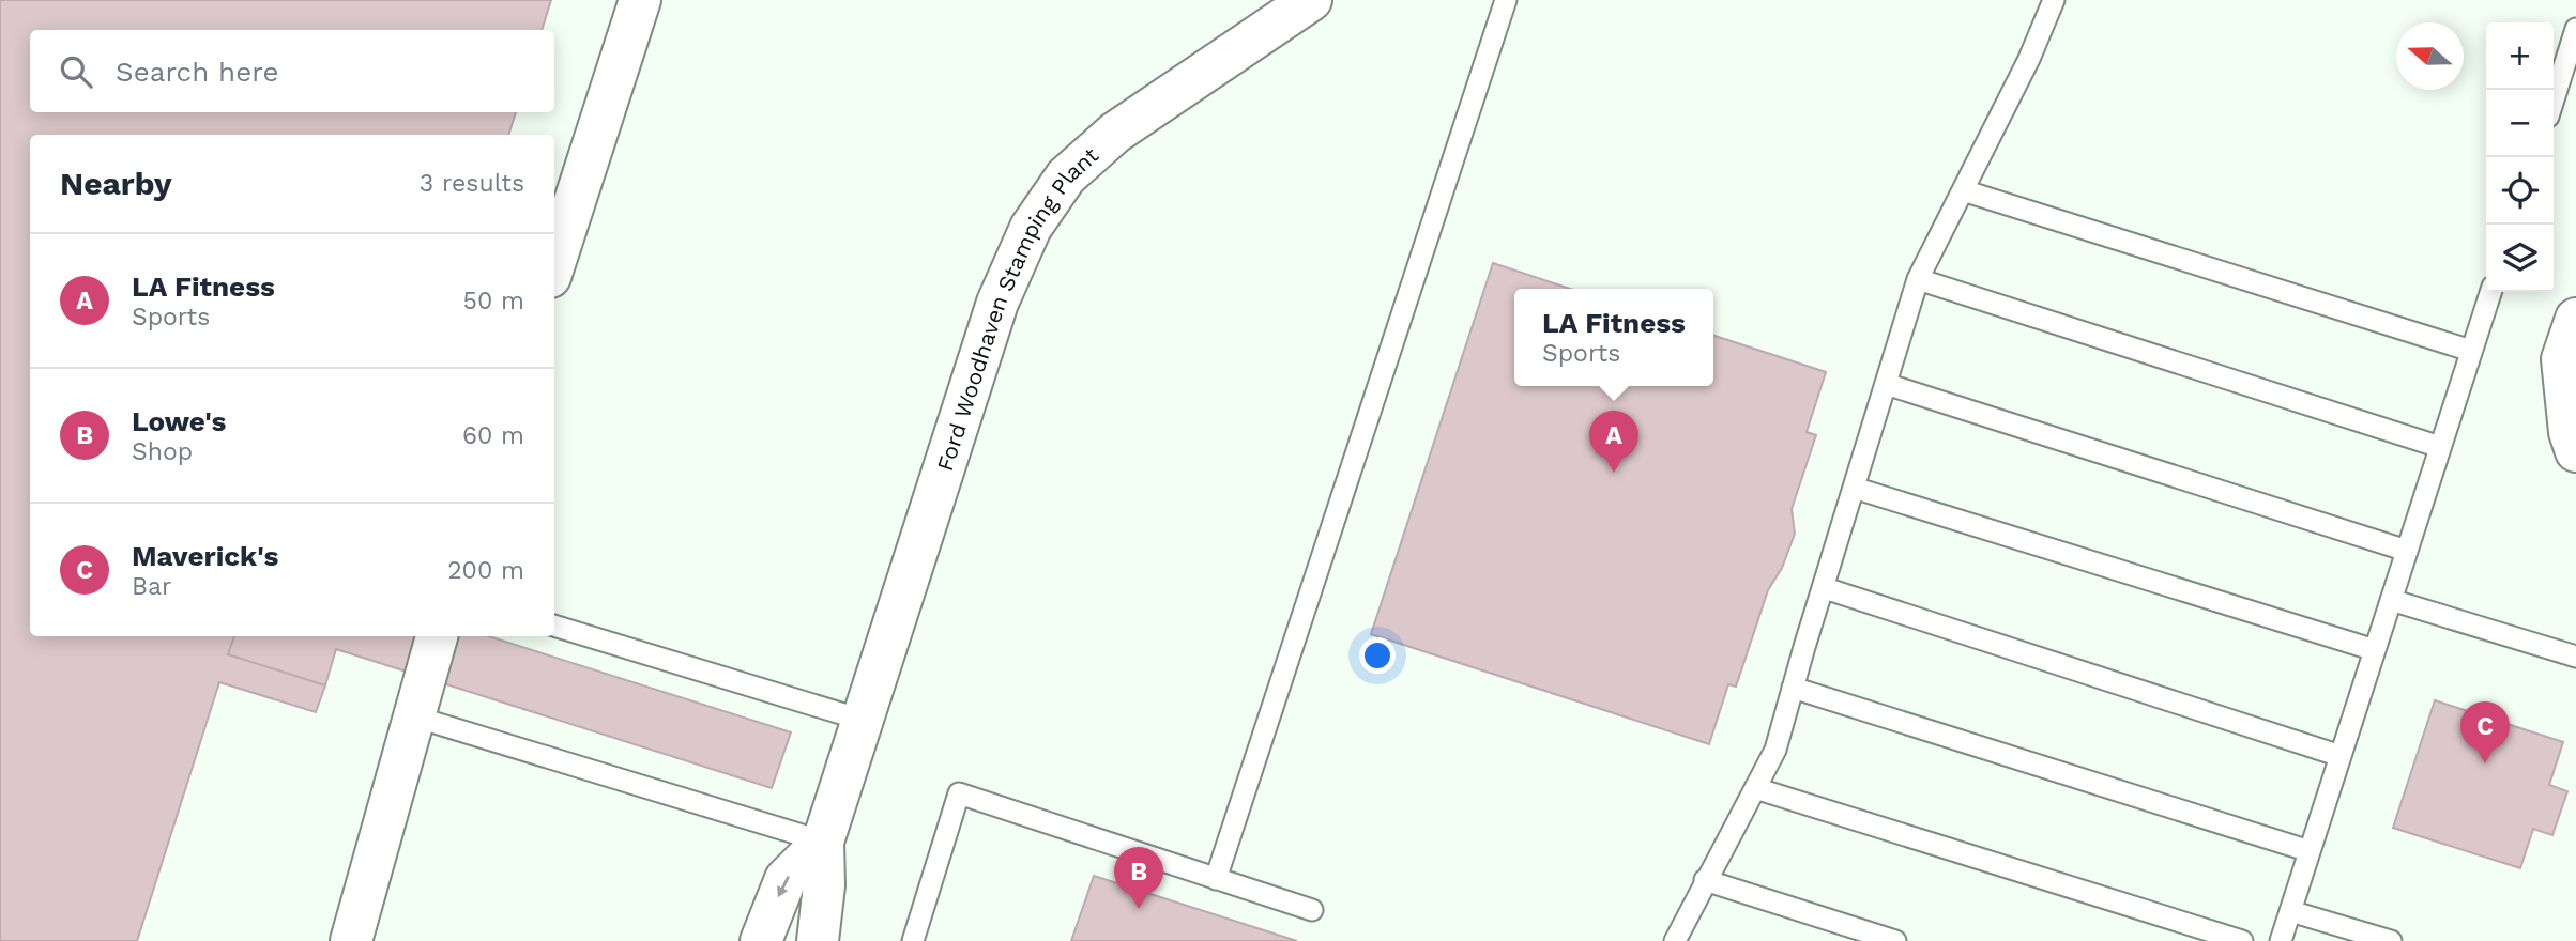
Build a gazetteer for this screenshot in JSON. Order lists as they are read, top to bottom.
{
  "streets": {
    "street": ["Ford Woodhaven Stamping Plant"]
  },
  "north": "left",
  "page": {
    "map_buttons": ["+", "−"],
    "search": "Search here",
    "heading": ["Nearby", "3 results"],
    "list": [
      {
        "mark": "A",
        "name": "LA Fitness",
        "note": "Sports",
        "value": "50 m"
      },
      {
        "mark": "B",
        "name": "Lowe's",
        "note": "Shop",
        "value": "60 m"
      },
      {
        "mark": "C",
        "name": "Maverick's",
        "note": "Bar",
        "value": "200 m"
      }
    ],
    "popup": ["LA Fitness", "Sports"],
    "pins": ["A", "C", "B"]
  }
}
